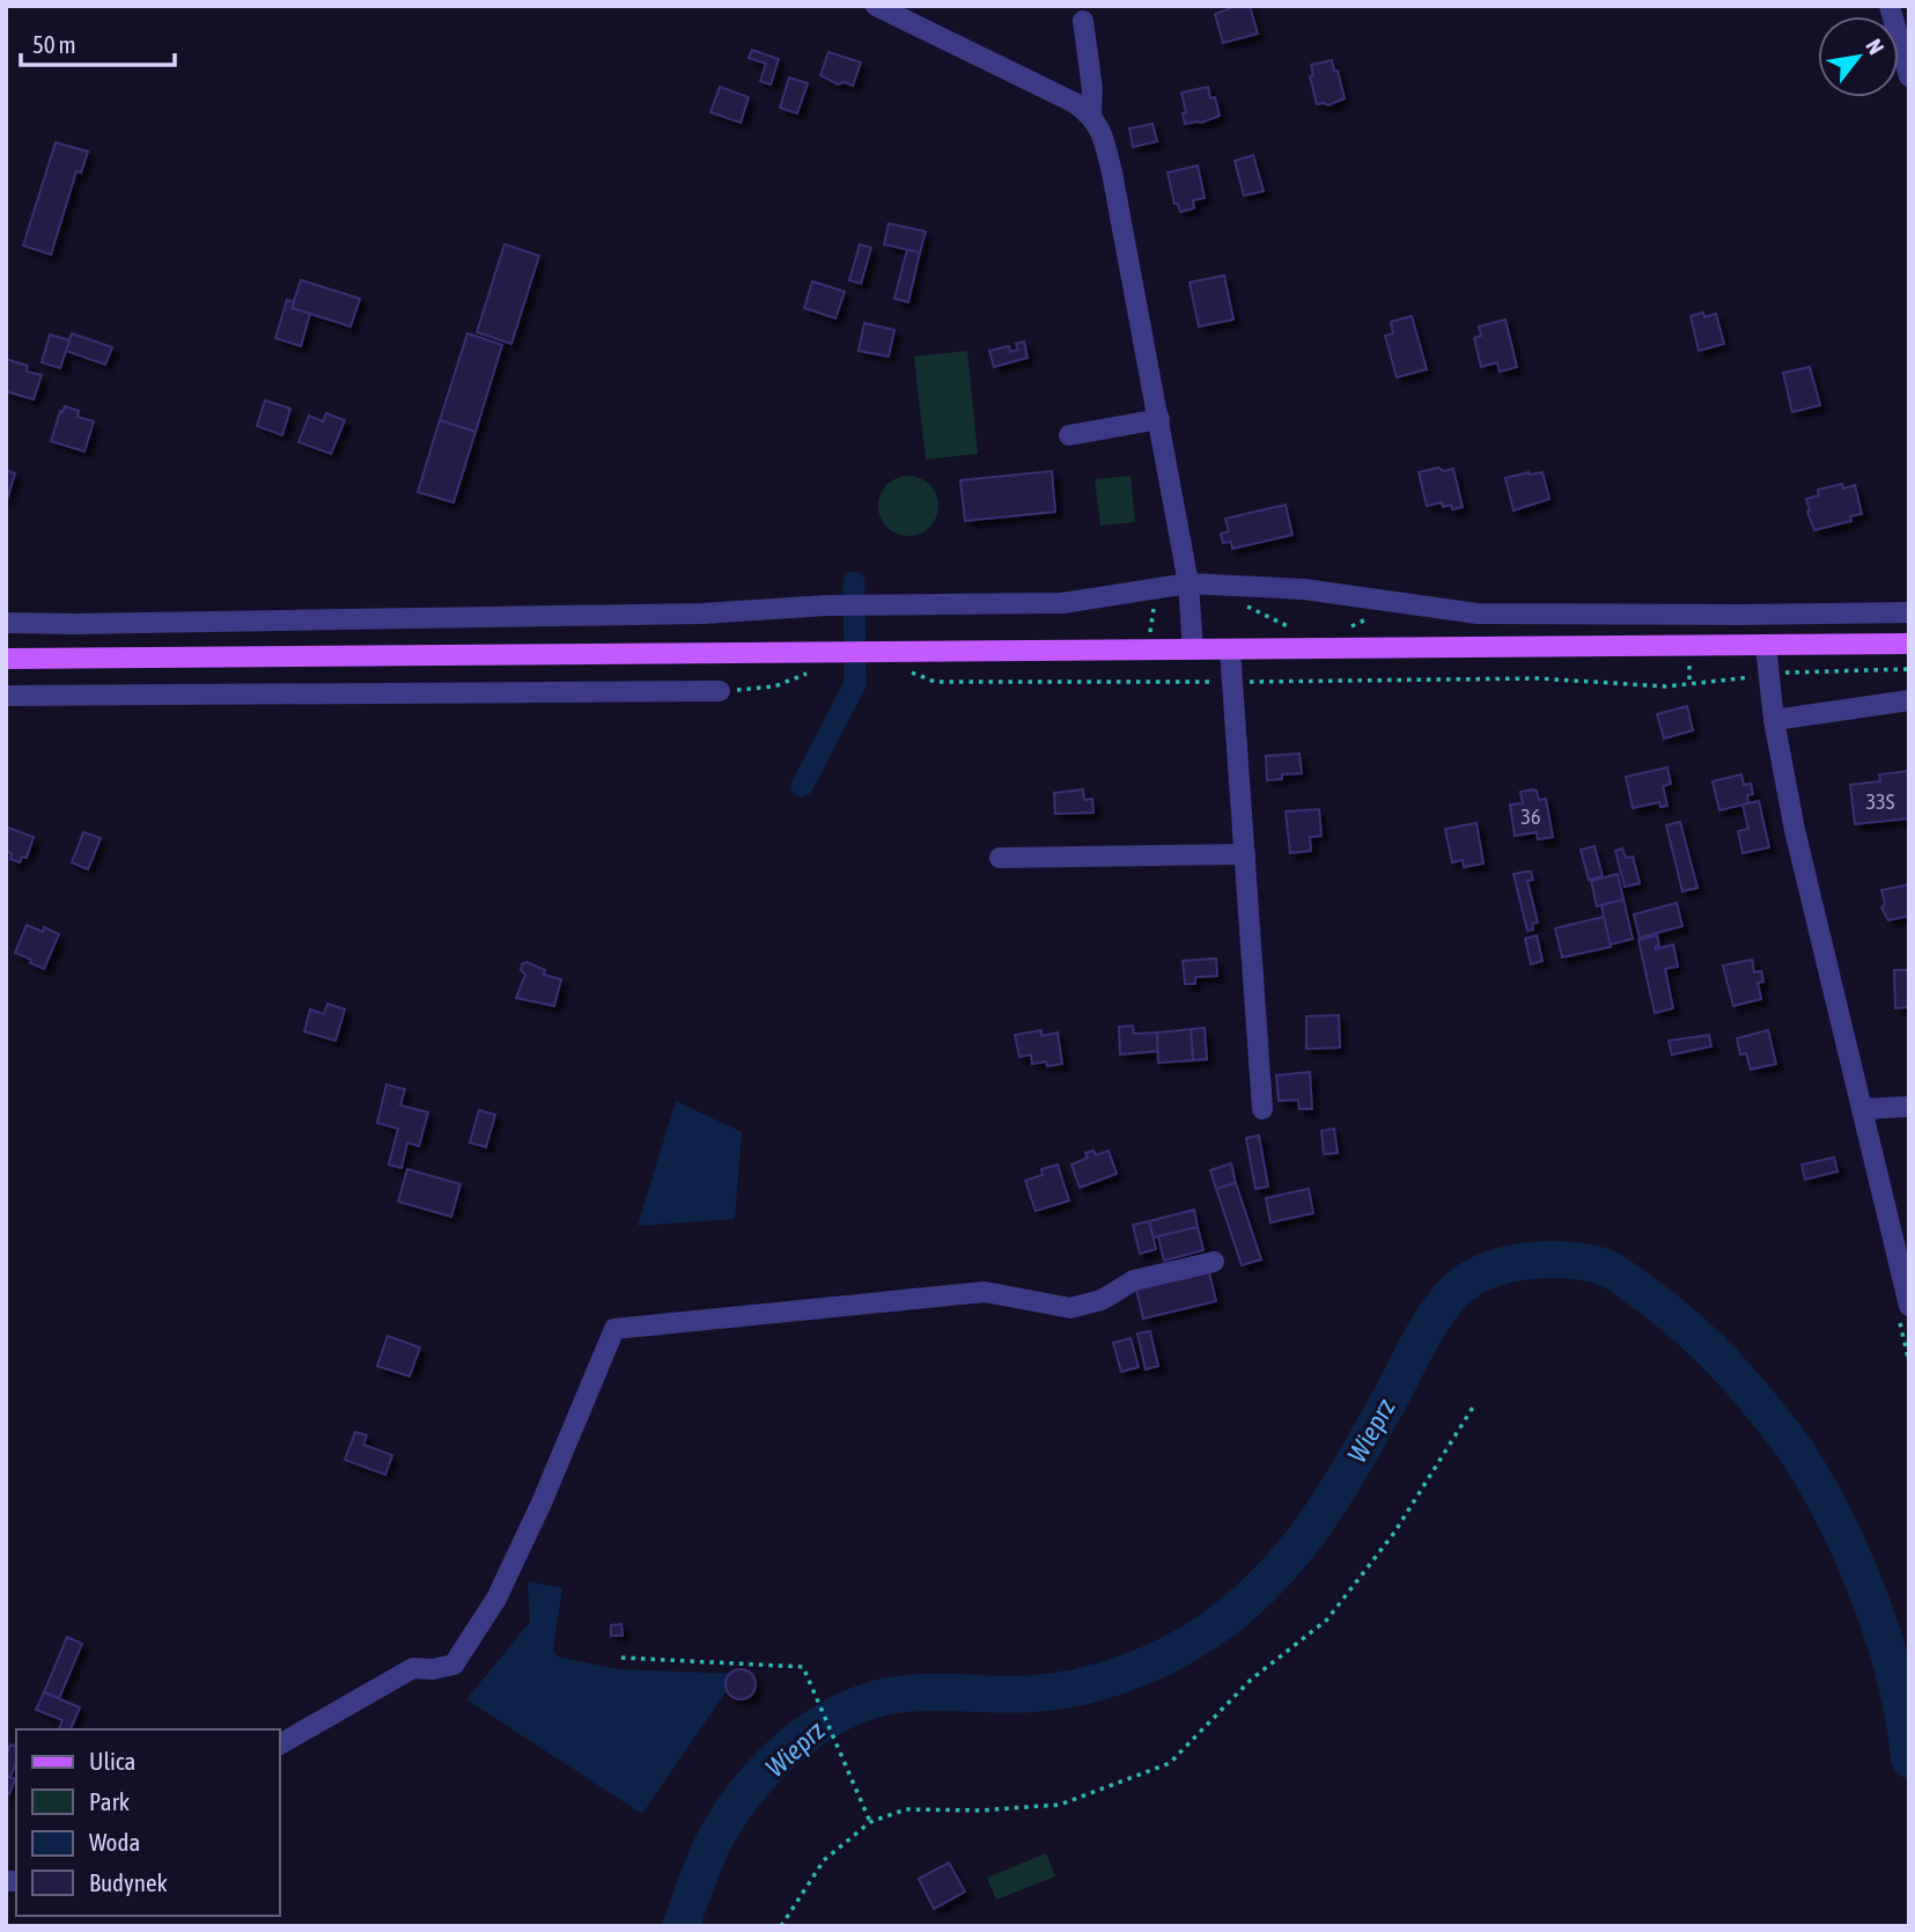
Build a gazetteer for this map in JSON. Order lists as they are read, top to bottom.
{
  "water": ["Wieprz"],
  "house_numbers": ["33S", "36"],
  "legend": [
    "Ulica",
    "Park",
    "Woda",
    "Budynek"
  ],
  "scale_bar": "50 m",
  "north": "top right"
}
